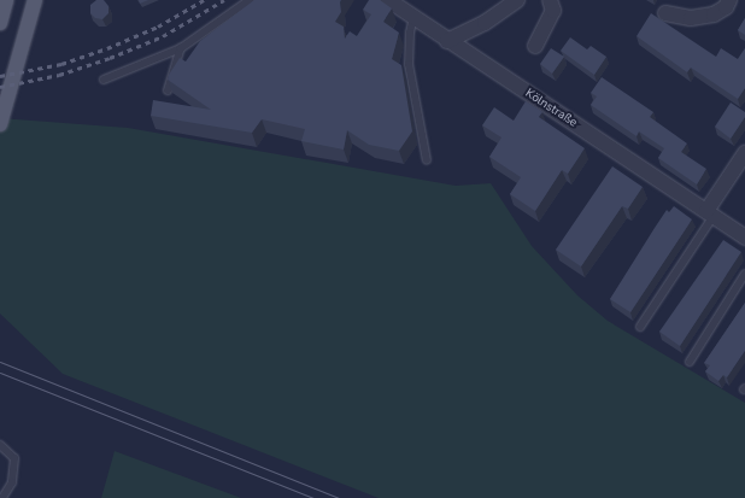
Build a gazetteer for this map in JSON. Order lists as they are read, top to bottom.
{
  "streets": {
    "street": ["Kölnstraße"]
  }
}
